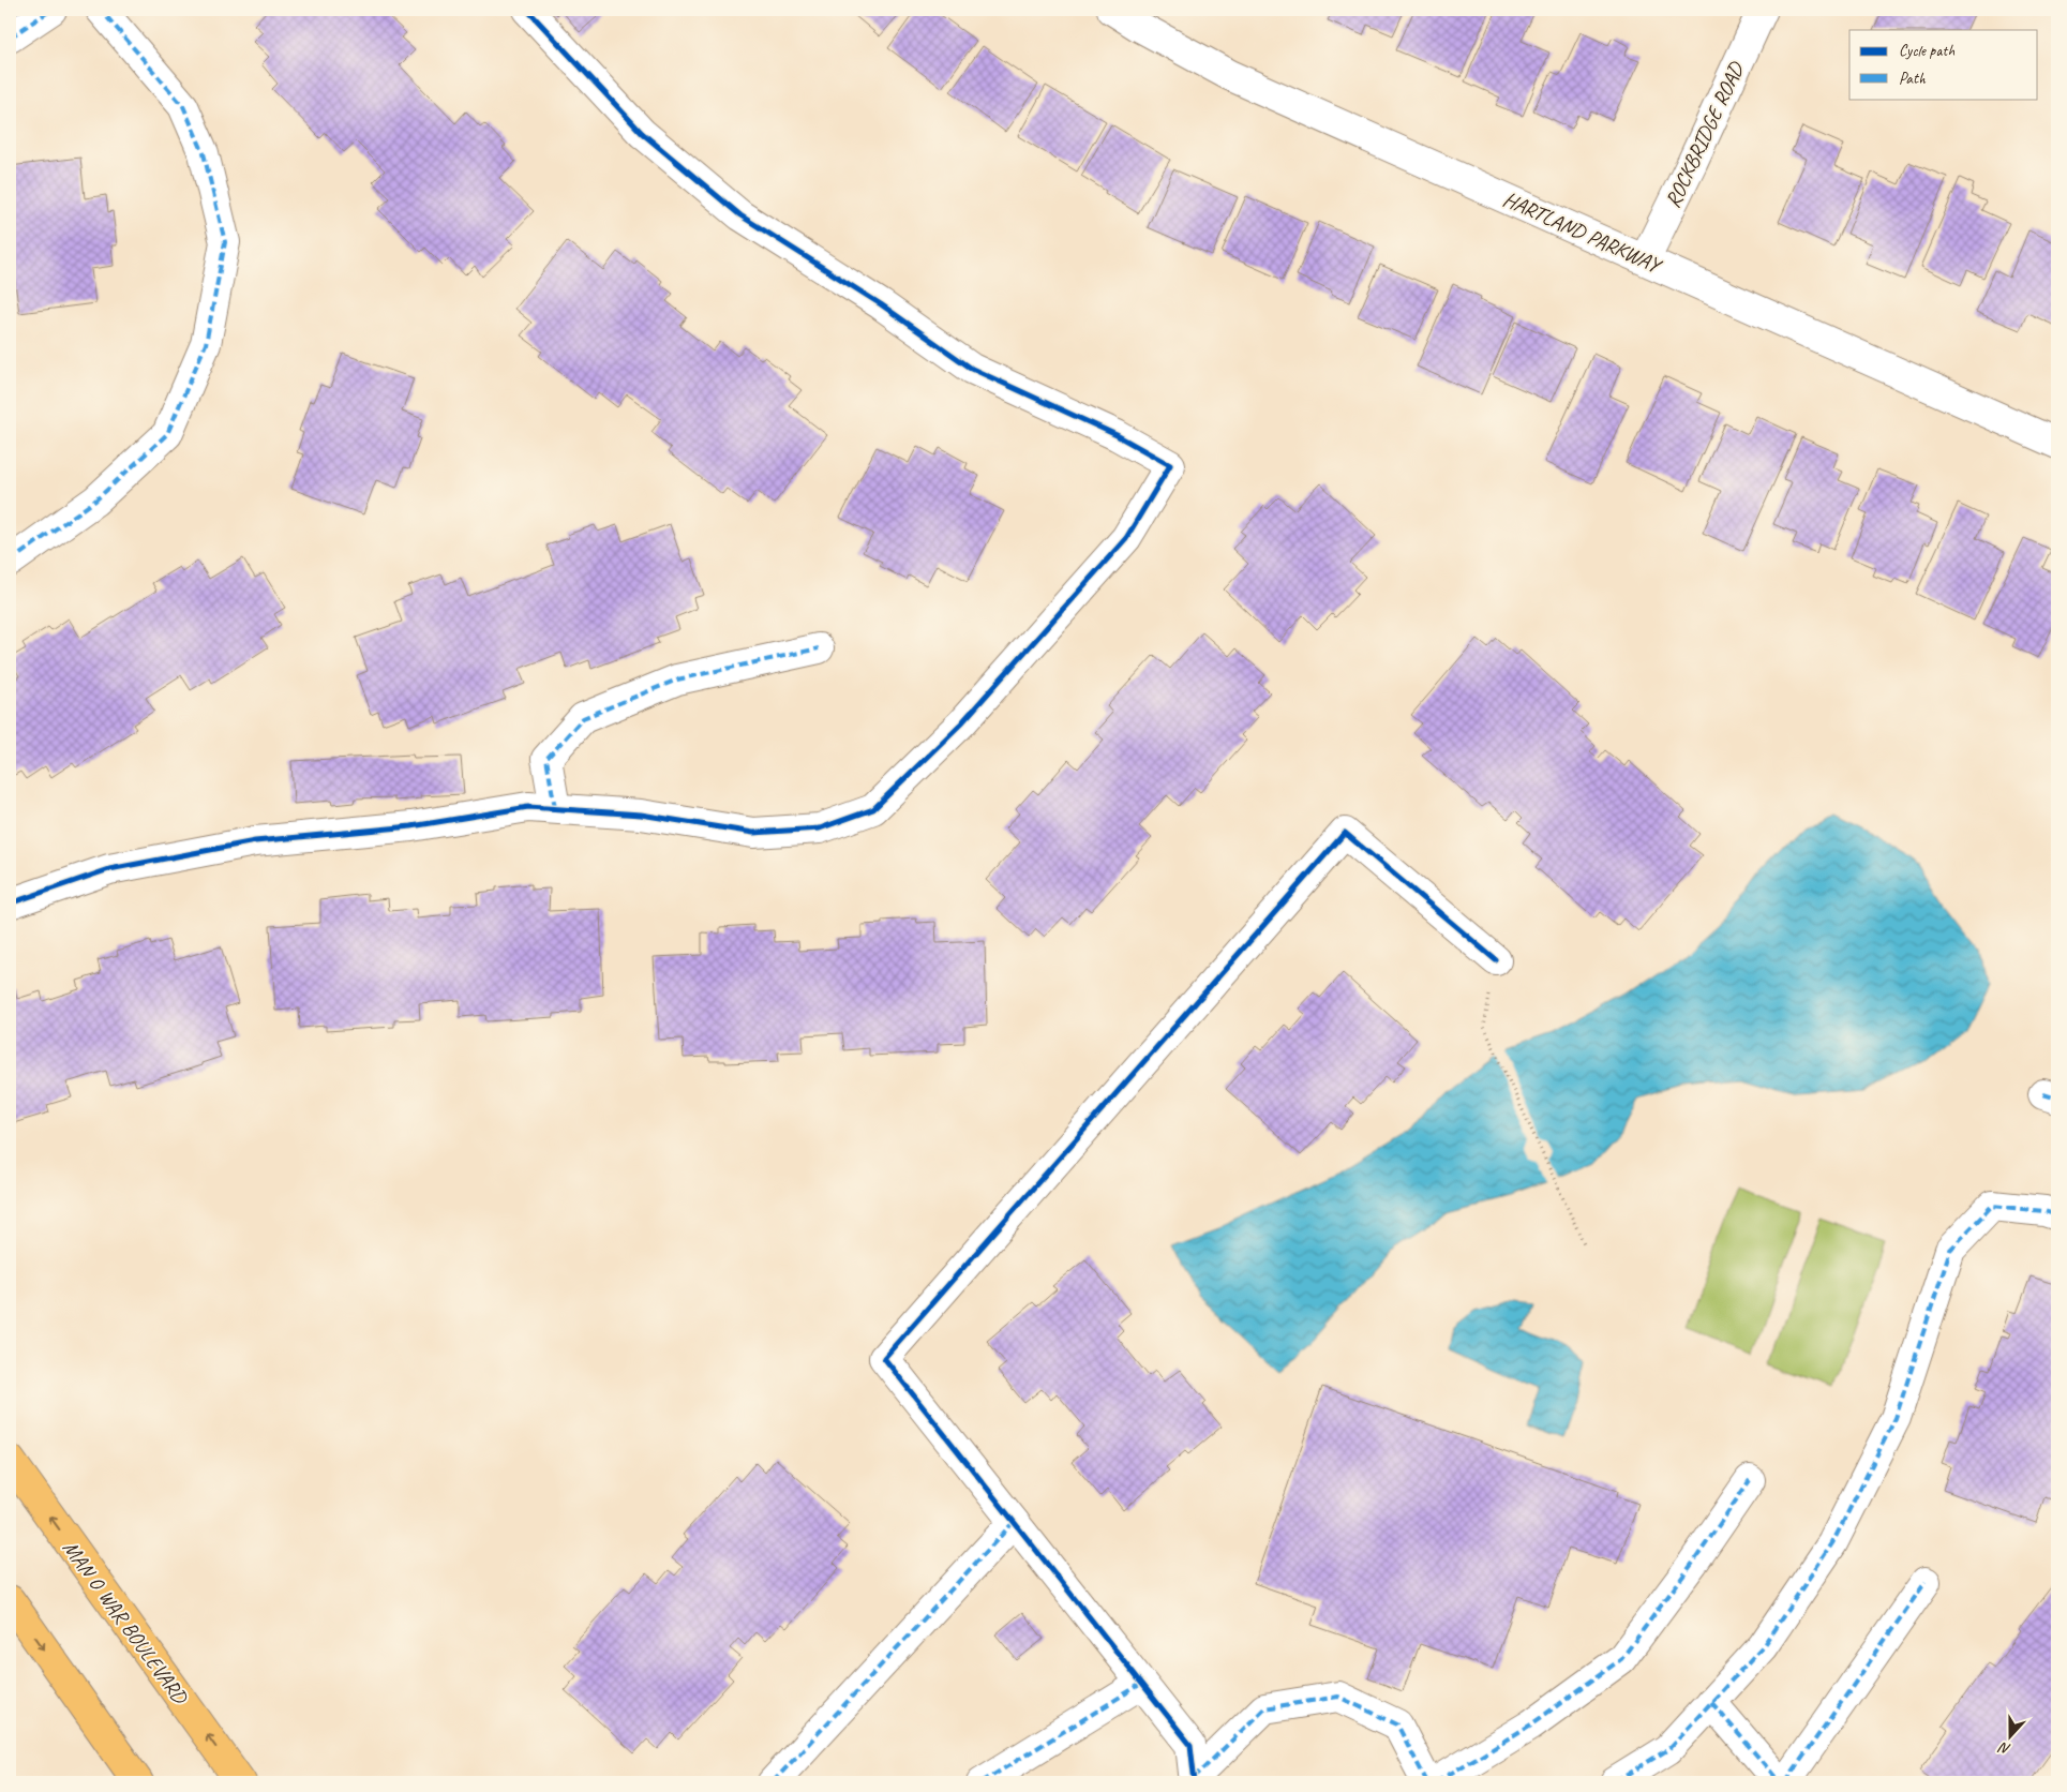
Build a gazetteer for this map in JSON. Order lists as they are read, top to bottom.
{
  "streets": {
    "main road": ["MAN O WAR BOULEVARD"],
    "street": ["ROCKBRIDGE ROAD", "HARTLAND PARKWAY"]
  },
  "crossings": [
    ["ROCKBRIDGE ROAD", "HARTLAND PARKWAY"]
  ],
  "legend": ["Cycle path", "Path"],
  "north": "bottom"
}
